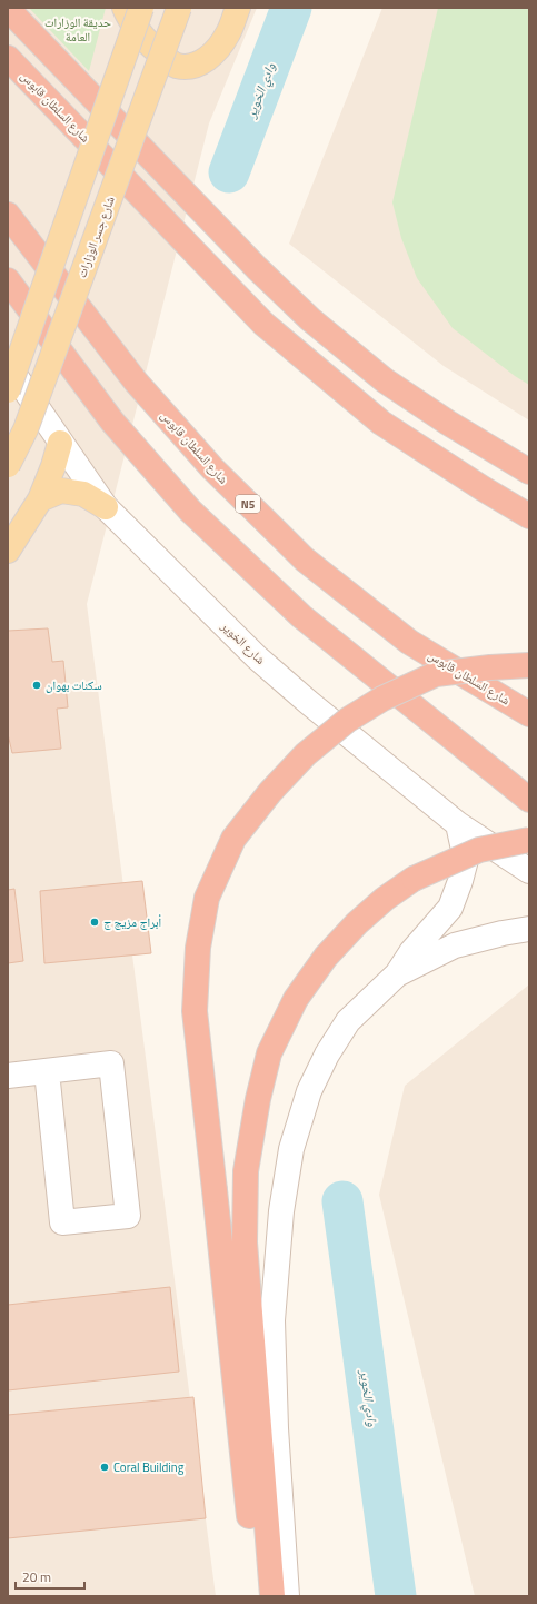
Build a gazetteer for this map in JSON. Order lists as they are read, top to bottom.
{
  "streets": {
    "highway": ["شارع السلطان قابوس", "N5"],
    "main road": ["شارع جسر الوزارات"],
    "street": ["شارع الخوير"]
  },
  "water": ["وادي الخوير"],
  "parks": ["حديقة الوزارات العامة"],
  "places": ["سكنات بهوان", "أبراج مزيج ج", "Coral Building"],
  "scale_bar": "20 m"
}
